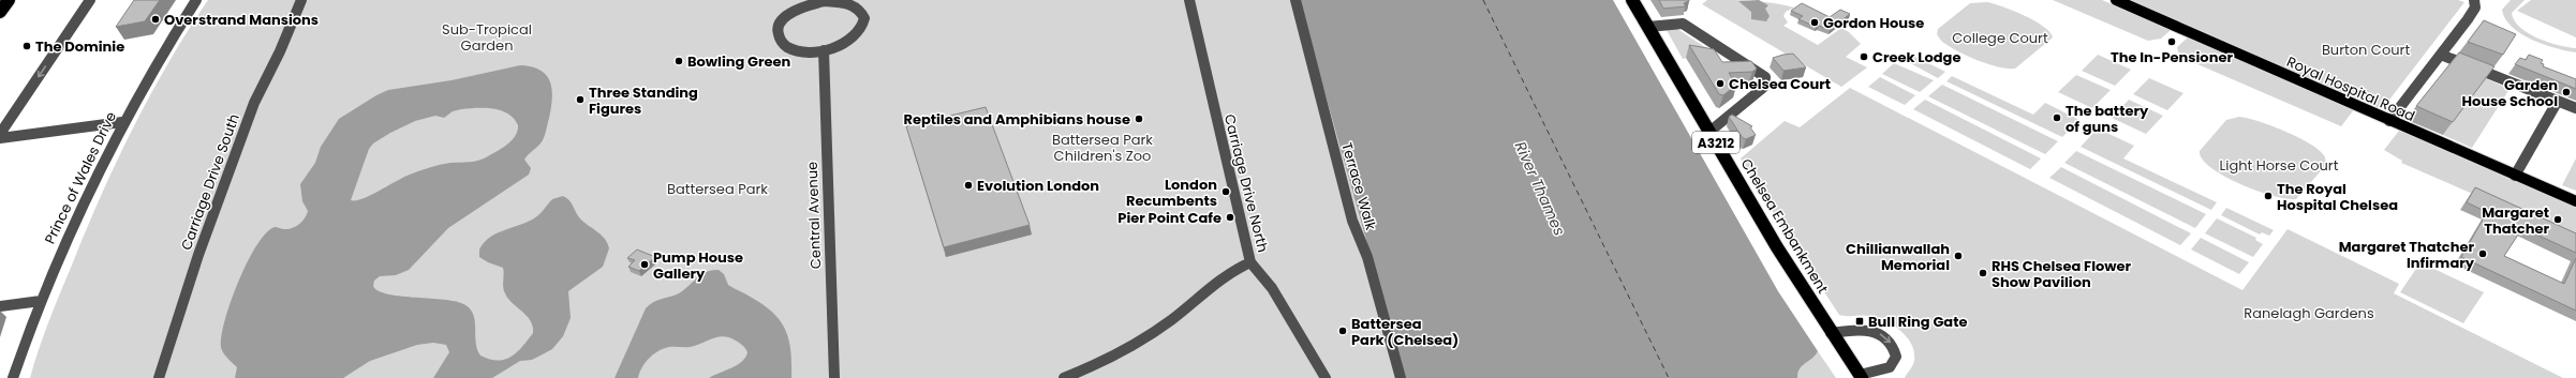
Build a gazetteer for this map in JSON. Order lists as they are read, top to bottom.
{
  "streets": {
    "highway": ["A3212", "Chelsea Embankment"],
    "main road": ["Royal Hospital Road"],
    "street": [
      "Prince of Wales Drive",
      "Carriage Drive South",
      "Carriage Drive North",
      "Terrace Walk",
      "Central Avenue"
    ]
  },
  "water": ["River Thames"],
  "parks": [
    "Sub-Tropical Garden",
    "College Court",
    "Burton Court",
    "Battersea Park Children's Zoo",
    "Light Horse Court",
    "Battersea Park",
    "Ranelagh Gardens"
  ],
  "places": {
    "other": [
      "Overstrand Mansions",
      "Gordon House",
      "The In-Pensioner",
      "The Dominie",
      "Creek Lodge",
      "Bowling Green",
      "Chelsea Court",
      "Garden House School",
      "Three Standing Figures",
      "The battery of guns",
      "Reptiles and Amphibians house",
      "Evolution London",
      "London Recumbents",
      "The Royal Hospital Chelsea",
      "Pier Point Cafe",
      "Margaret Thatcher",
      "Margaret Thatcher Infirmary",
      "Chillianwallah Memorial",
      "Pump House Gallery",
      "RHS Chelsea Flower Show Pavilion",
      "Battersea Park (Chelsea)"
    ],
    "transit": ["Bull Ring Gate"]
  }
}
